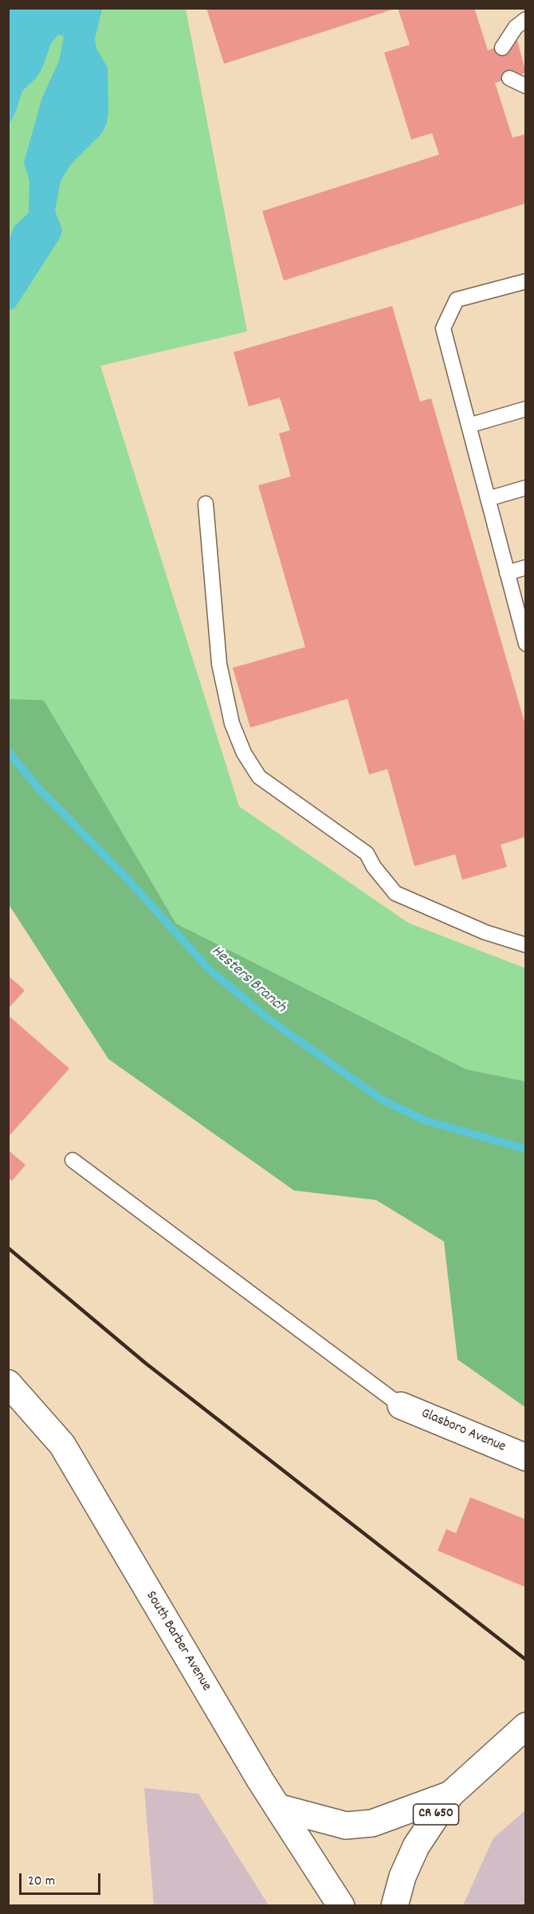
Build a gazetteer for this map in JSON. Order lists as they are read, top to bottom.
{
  "streets": {
    "street": ["Glasboro Avenue", "South Barber Avenue", "CR 650"]
  },
  "water": ["Hesters Branch"],
  "scale_bar": "20 m"
}
